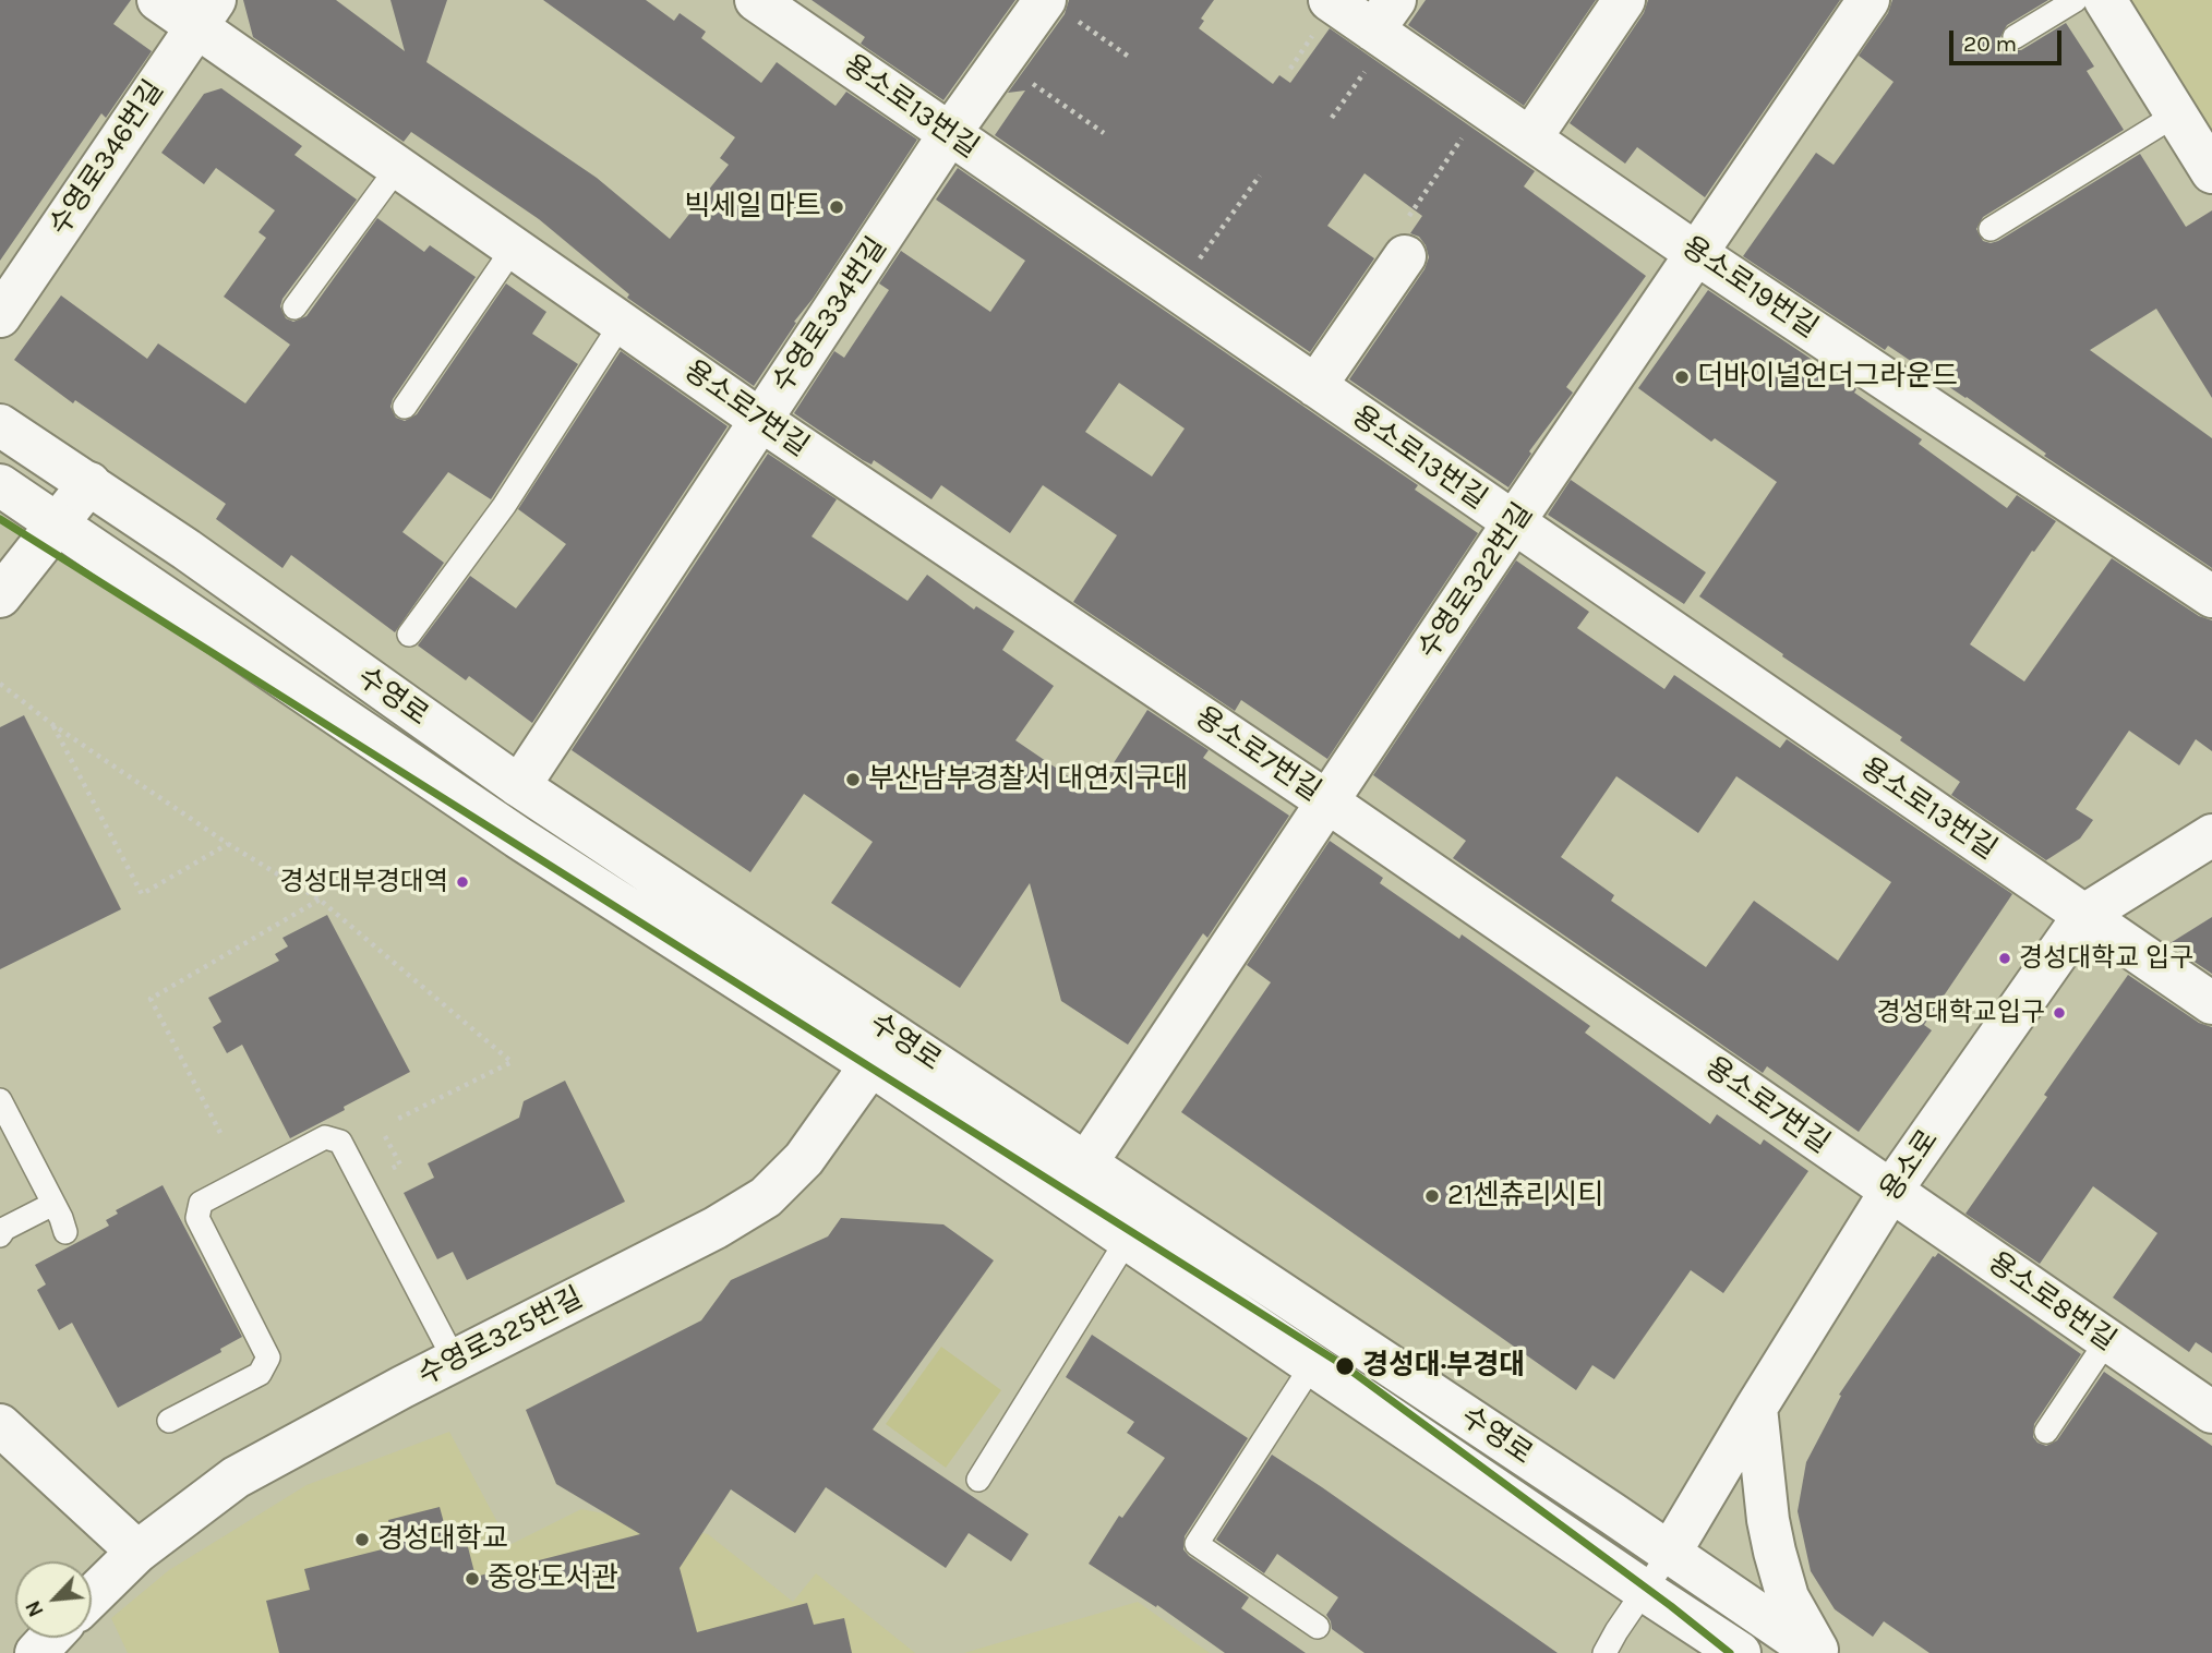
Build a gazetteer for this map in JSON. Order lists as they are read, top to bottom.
{
  "streets": {
    "street": [
      "용소로13번길",
      "수영로346번길",
      "용소로19번길",
      "수영로334번길",
      "용소로7번길",
      "수영로322번길",
      "수영로",
      "용소로",
      "용소로8번길",
      "수영로325번길"
    ]
  },
  "crossings": [
    ["용소로13번길", "수영로334번길"],
    ["용소로13번길", "수영로322번길"],
    ["용소로13번길", "용소로"],
    ["수영로346번길", "용소로7번길"],
    ["용소로19번길", "수영로322번길"],
    ["수영로334번길", "용소로7번길"],
    ["수영로334번길", "수영로"],
    ["용소로7번길", "수영로322번길"],
    ["용소로7번길", "용소로"],
    ["용소로7번길", "용소로8번길"],
    ["수영로322번길", "수영로"],
    ["수영로", "용소로"],
    ["수영로", "수영로325번길"],
    ["용소로", "용소로8번길"]
  ],
  "places": [
    "빅세일 마트",
    "더바이널언더그라운드",
    "부산남부경찰서 대연지구대",
    "경성대부경대역",
    "경성대학교 입구",
    "경성대학교입구",
    "21센츄리시티",
    "경성대·부경대",
    "경성대학교",
    "중앙도서관"
  ],
  "scale_bar": "20 m",
  "north": "bottom left"
}
